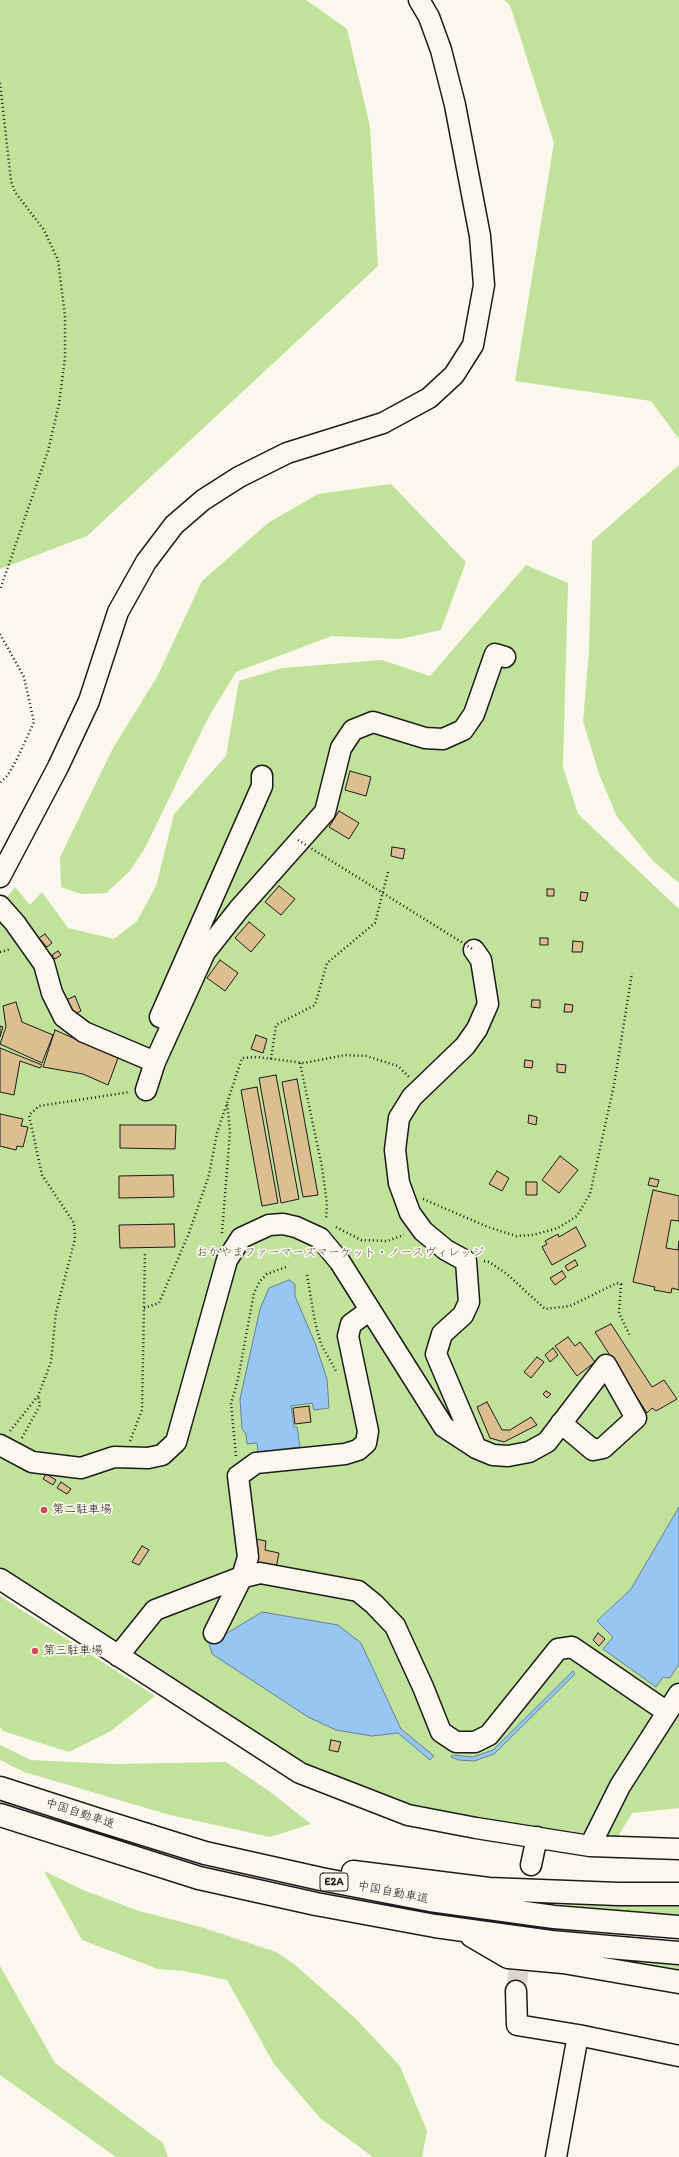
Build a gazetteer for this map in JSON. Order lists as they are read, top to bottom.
{
  "streets": {
    "highway": ["中国自動車道", "E2A"]
  },
  "parks": ["おかやまファーマーズマーケット・ノースヴィレッジ"],
  "places": ["第二駐車場", "第三駐車場"]
}
